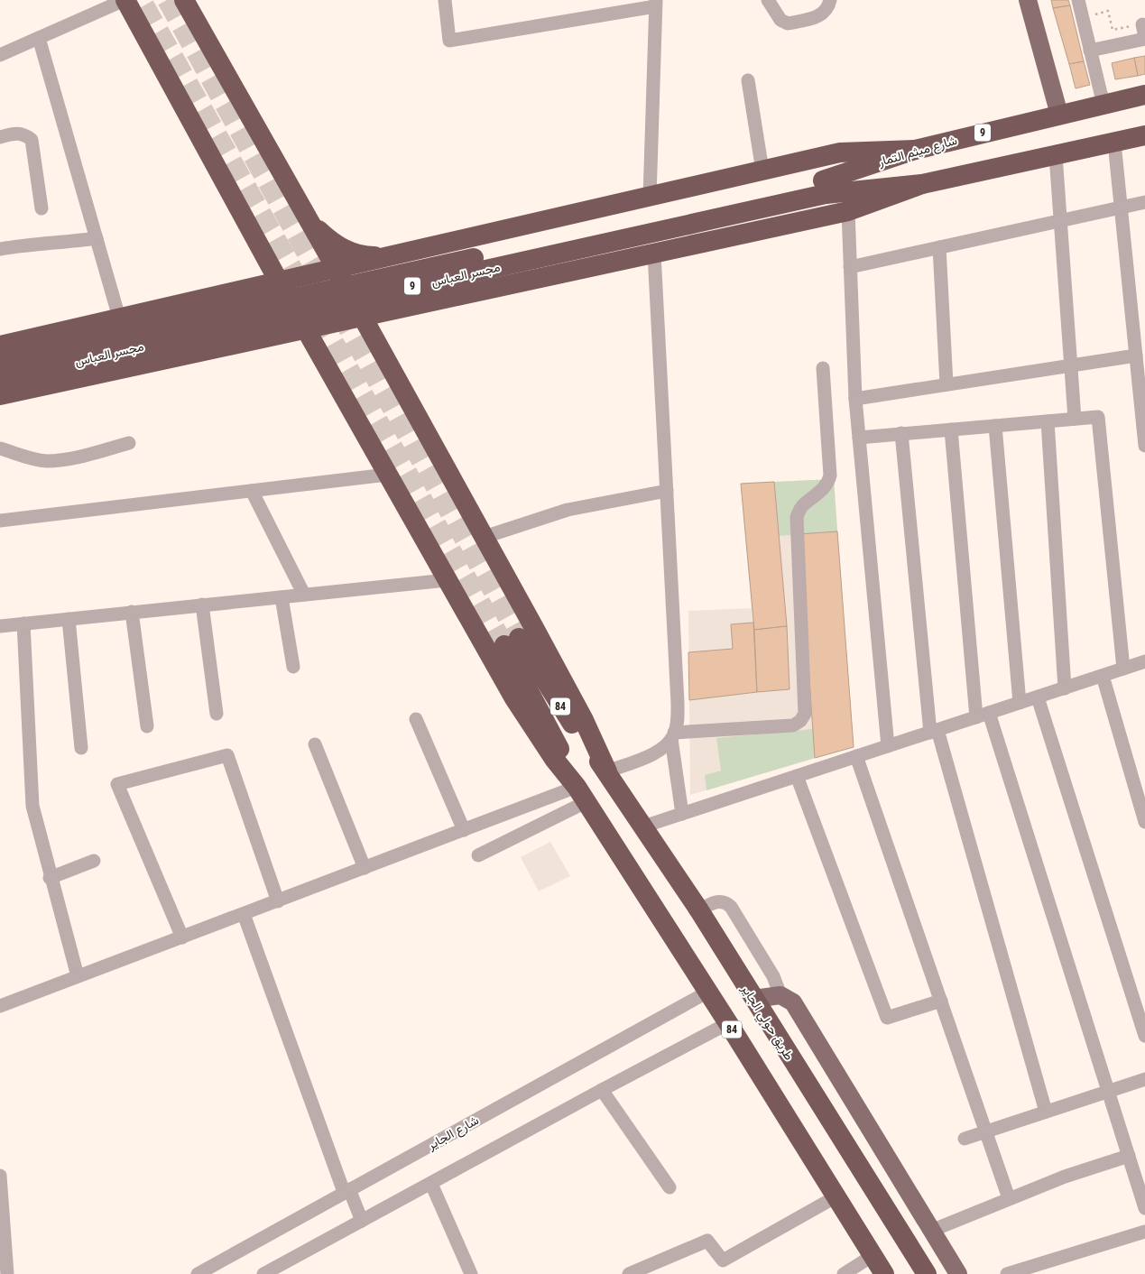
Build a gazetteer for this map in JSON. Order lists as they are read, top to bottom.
{
  "streets": {
    "highway": [
      "9",
      "شارع ميثم التمار",
      "مجسر العباس",
      "84",
      "طريق حولي الجاير"
    ],
    "street": ["شارع الجاير"]
  },
  "crossings": [
    ["9", "شارع ميثم التمار"],
    ["9", "مجسر العباس"],
    ["شارع ميثم التمار", "مجسر العباس"],
    ["84", "طريق حولي الجاير"],
    ["84", "شارع الجاير"]
  ]
}
